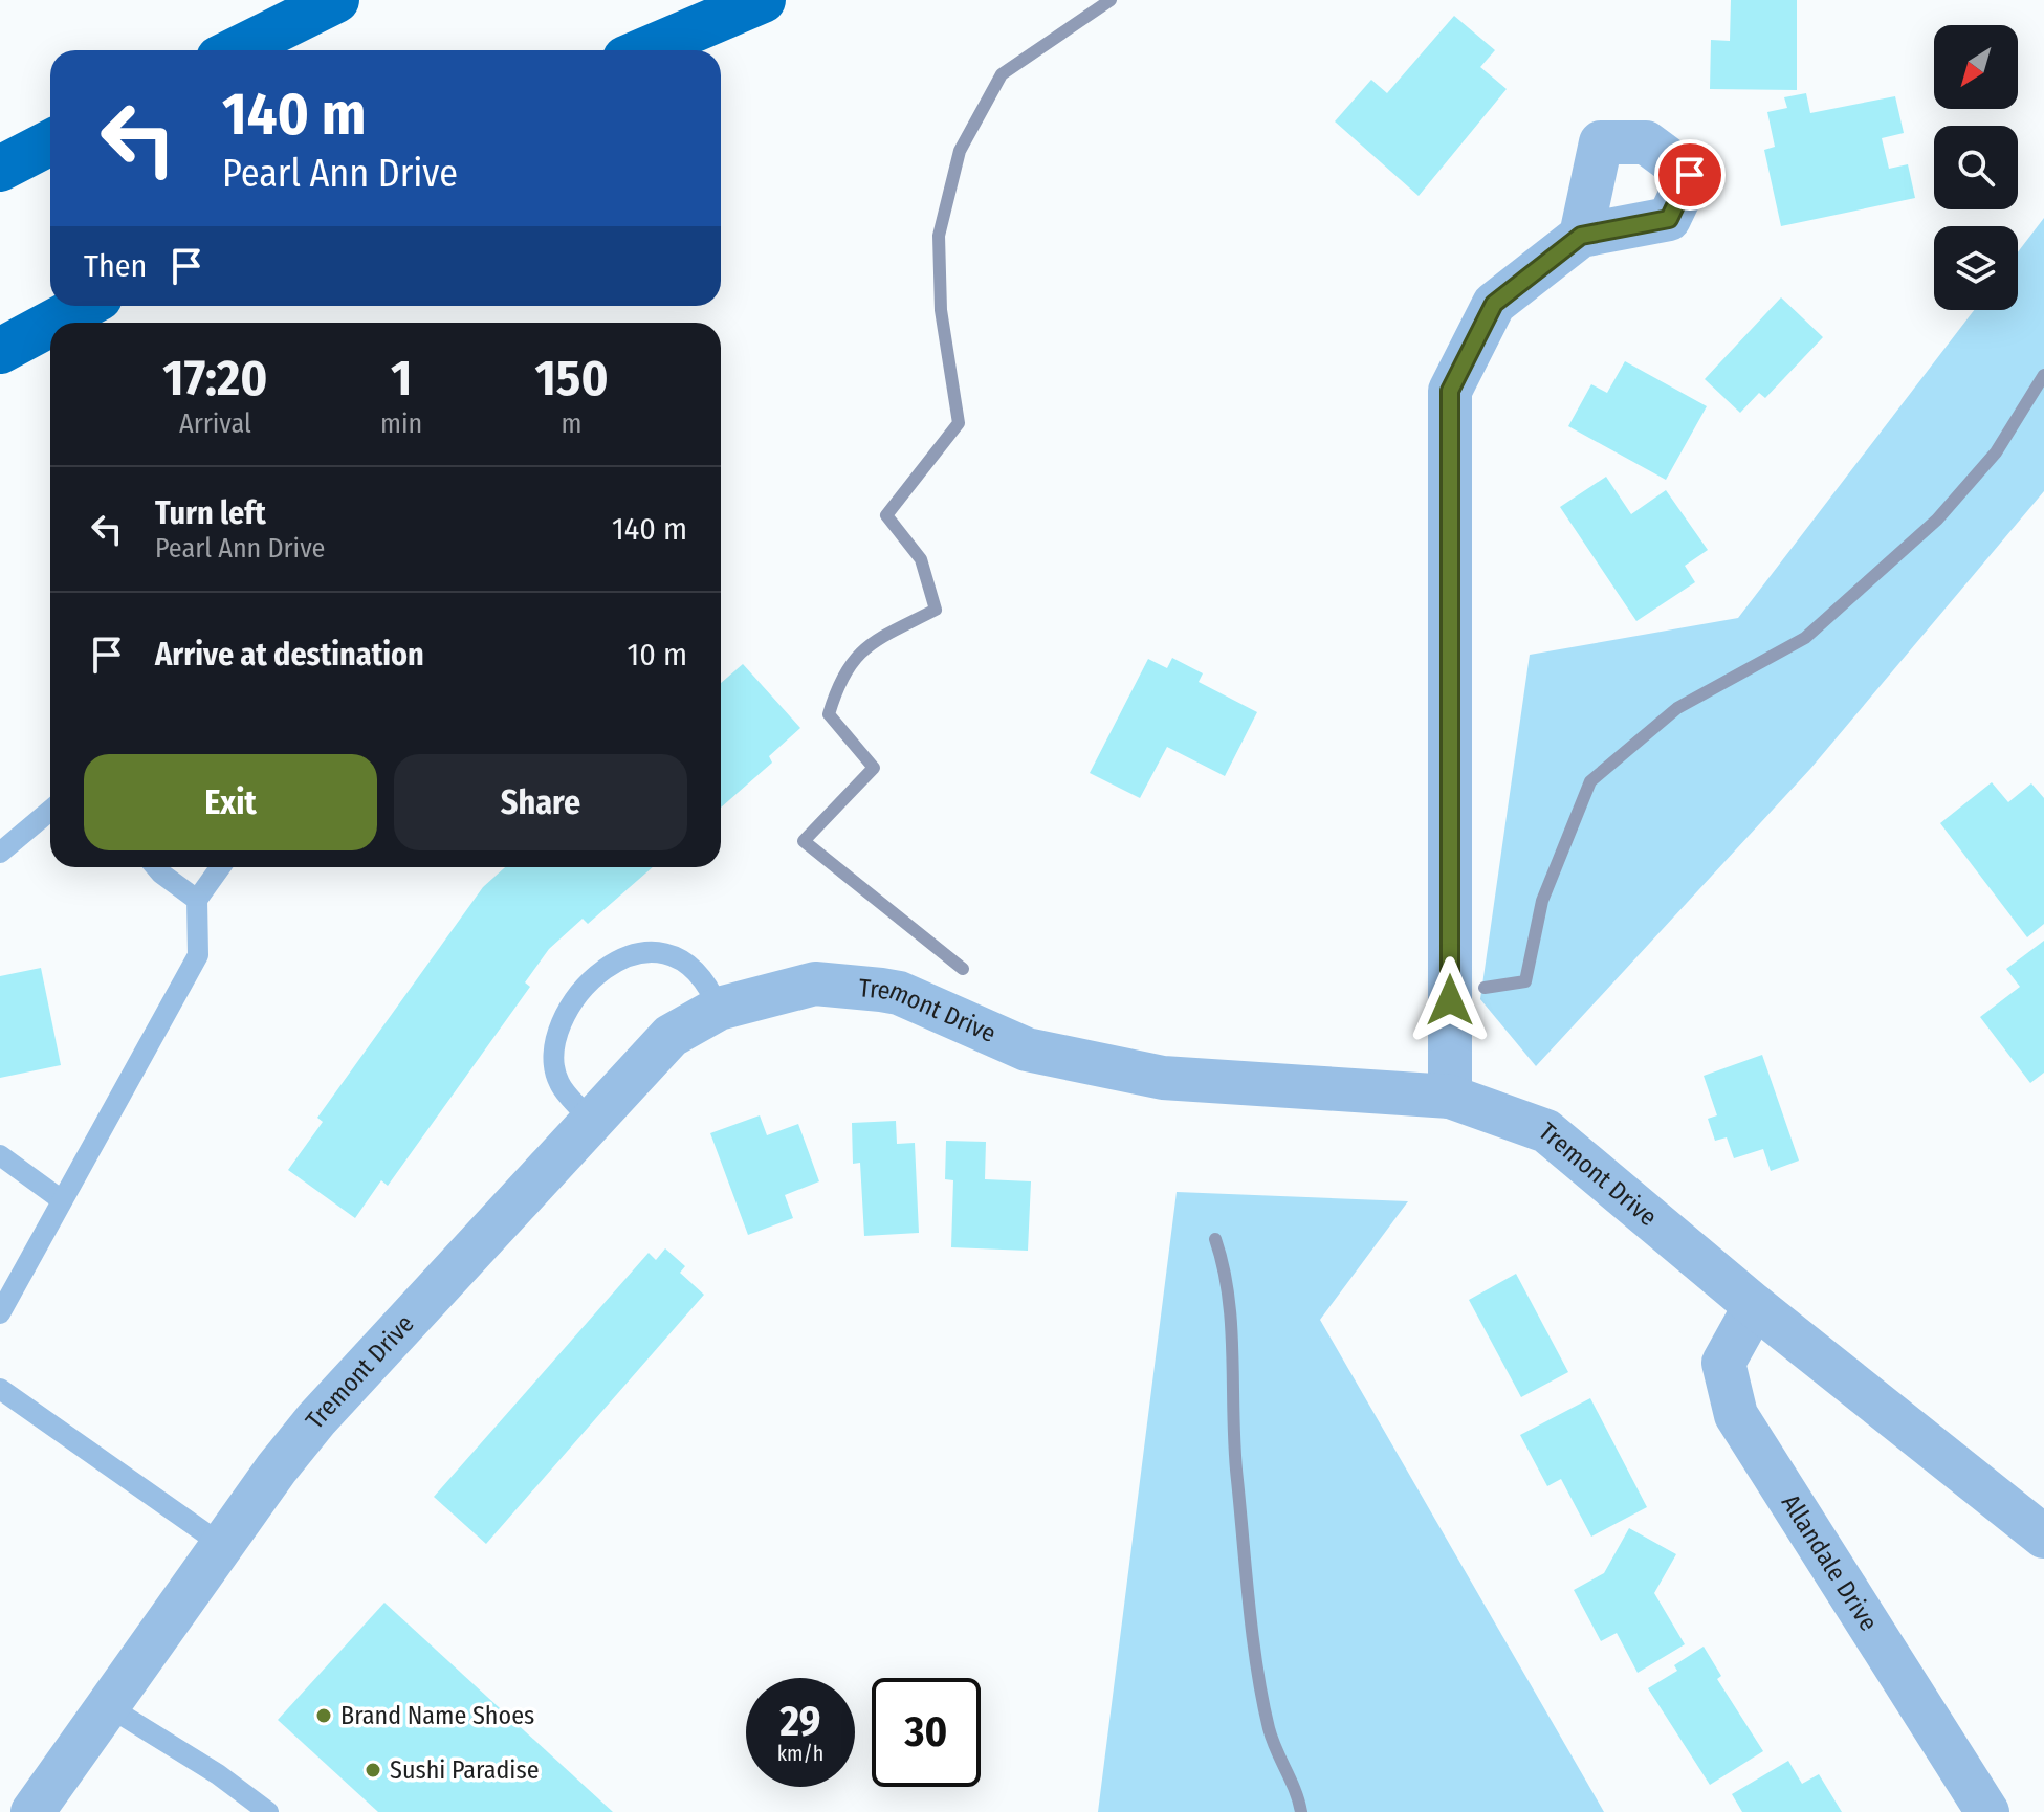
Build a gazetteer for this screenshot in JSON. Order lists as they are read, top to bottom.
{
  "streets": {
    "street": ["Tremont Drive", "Allandale Drive"]
  },
  "crossings": [
    ["Tremont Drive", "Allandale Drive"]
  ],
  "places": ["Brand Name Shoes", "Sushi Paradise"],
  "north": "bottom left",
  "page": {
    "turn": ["140 m", "Pearl Ann Drive"],
    "then": "Then",
    "eta": [
      "17:20",
      "Arrival",
      "1",
      "min",
      "150",
      "m"
    ],
    "list": [
      {
        "name": "Turn left",
        "note": "Pearl Ann Drive",
        "value": "140 m"
      },
      {
        "name": "Arrive at destination",
        "value": "10 m"
      }
    ],
    "buttons": ["Exit", "Share"],
    "speed": "29 km/h",
    "limit": "30"
  }
}
